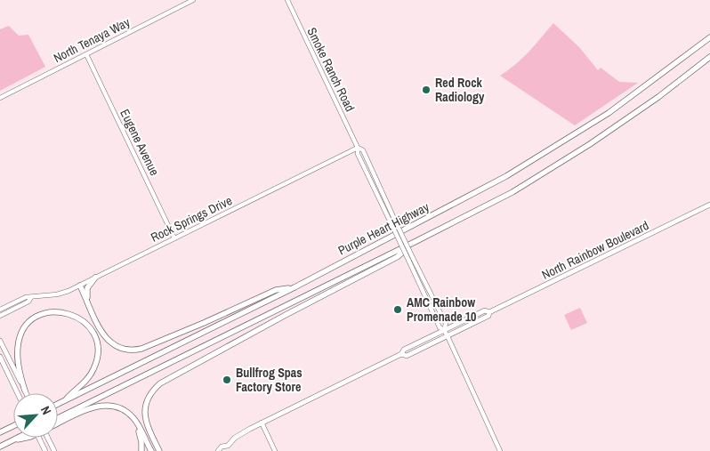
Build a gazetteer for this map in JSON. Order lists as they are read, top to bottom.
{
  "streets": {
    "highway": ["Purple Heart Highway"],
    "main road": [
      "North Tenaya Way",
      "Smoke Ranch Road",
      "Eugene Avenue",
      "Rock Springs Drive",
      "North Rainbow Boulevard"
    ]
  },
  "crossings": [
    ["North Tenaya Way", "Eugene Avenue"],
    ["Smoke Ranch Road", "Rock Springs Drive"],
    ["Smoke Ranch Road", "North Rainbow Boulevard"],
    ["Eugene Avenue", "Rock Springs Drive"]
  ],
  "places": ["Red Rock Radiology", "AMC Rainbow Promenade 10", "Bullfrog Spas Factory Store"],
  "north": "top right"
}
